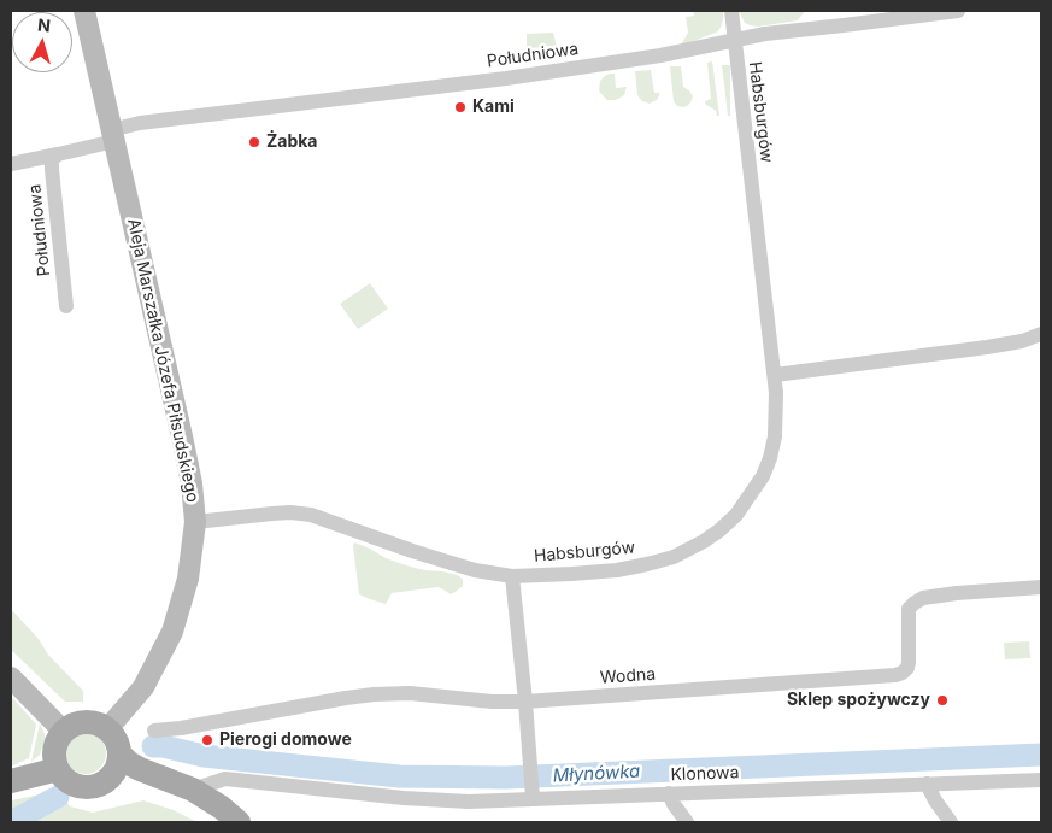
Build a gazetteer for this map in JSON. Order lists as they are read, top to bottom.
{
  "streets": {
    "street": [
      "Południowa",
      "Habsburgów",
      "Aleja Marszałka Józefa Piłsudskiego",
      "Wodna",
      "Klonowa"
    ]
  },
  "crossings": [
    ["Południowa", "Habsburgów"],
    ["Południowa", "Aleja Marszałka Józefa Piłsudskiego"],
    ["Habsburgów", "Aleja Marszałka Józefa Piłsudskiego"]
  ],
  "water": ["Młynówka"],
  "places": [
    "Kami",
    "Żabka",
    "Sklep spożywczy",
    "Pierogi domowe"
  ],
  "north": "top"
}
